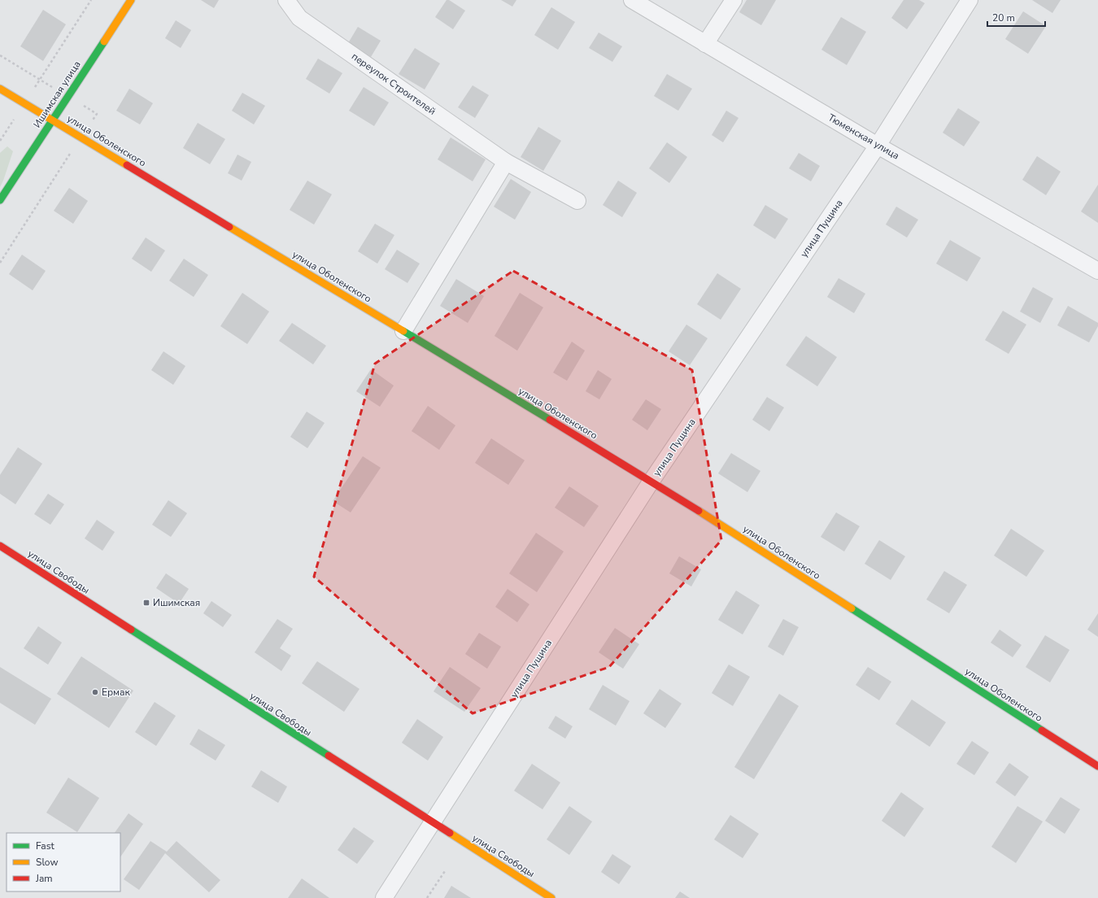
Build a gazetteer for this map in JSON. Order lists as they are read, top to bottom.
{
  "streets": {
    "street": [
      "переулок Строителей",
      "Ишимская улица",
      "Тюменская улица",
      "улица Оболенского",
      "улица Пущина",
      "улица Свободы"
    ]
  },
  "crossings": [
    ["Ишимская улица", "улица Оболенского"],
    ["Тюменская улица", "улица Пущина"],
    ["улица Оболенского", "улица Пущина"],
    ["улица Пущина", "улица Свободы"]
  ],
  "places": {
    "transit": ["Ишимская"],
    "other": ["Ермак"]
  },
  "legend": ["Fast", "Slow", "Jam"],
  "scale_bar": "20 m"
}
